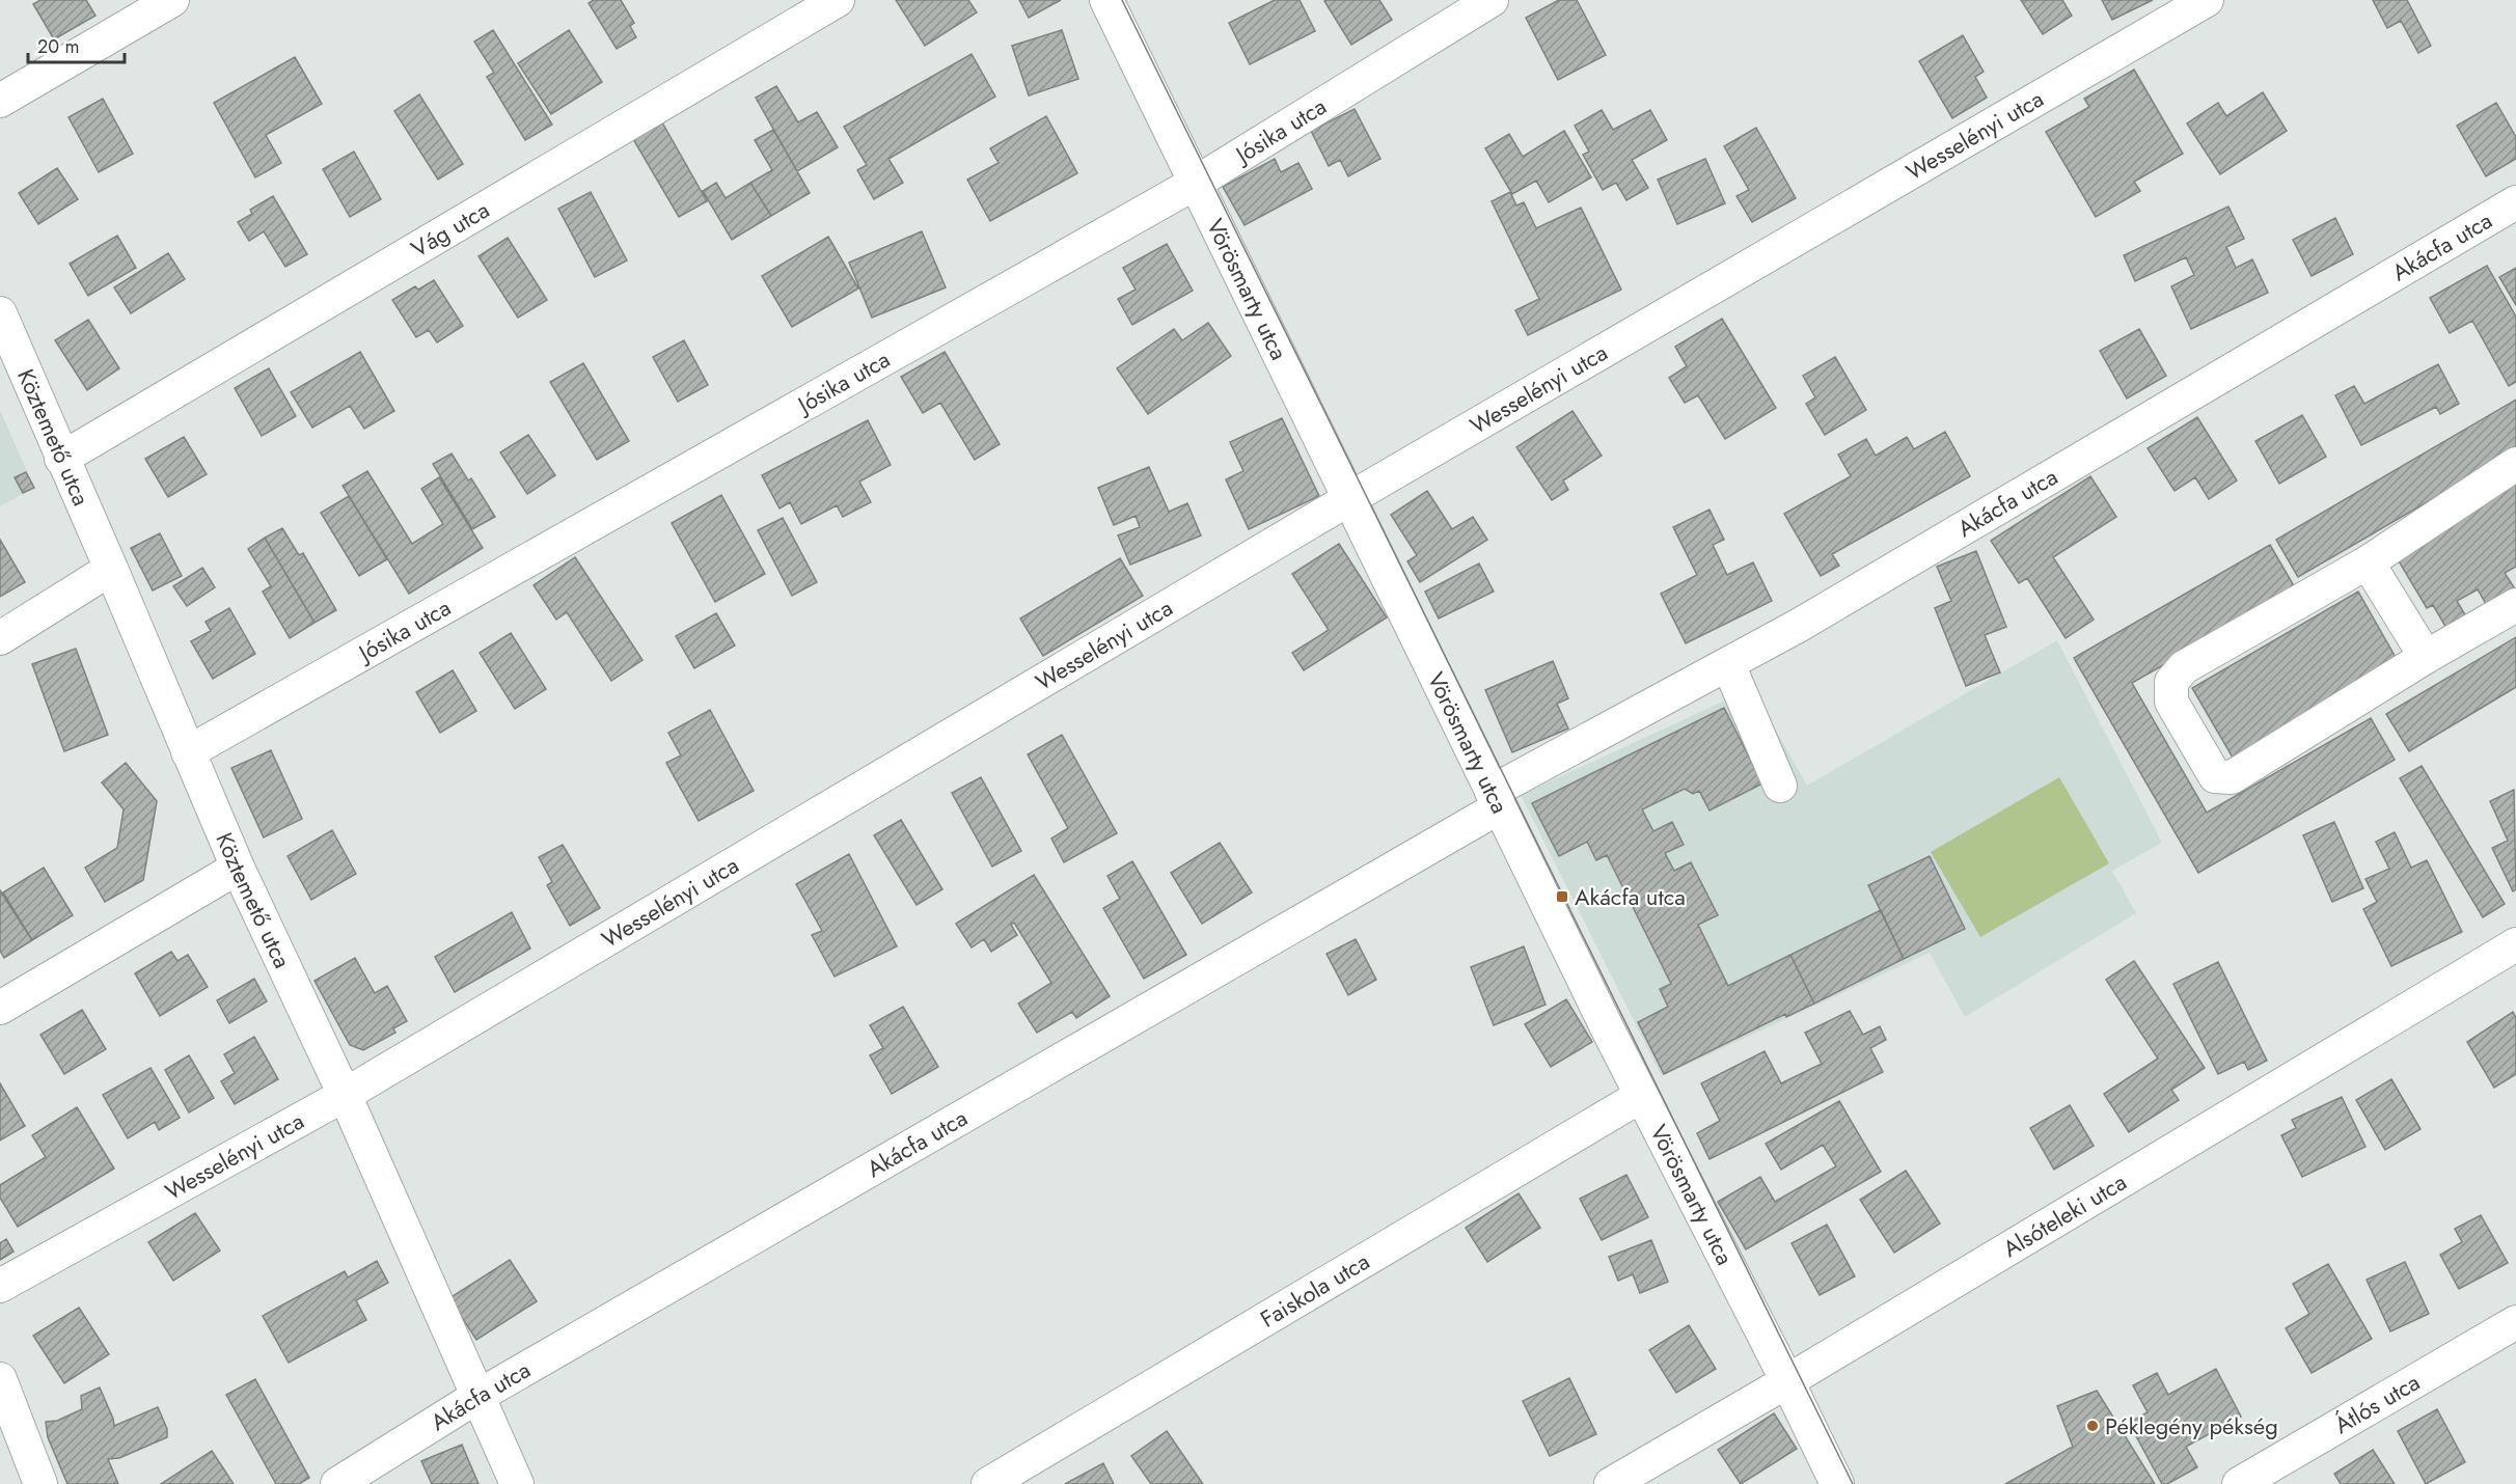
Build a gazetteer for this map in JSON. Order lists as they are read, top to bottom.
{
  "streets": {
    "street": [
      "Jósika utca",
      "Wesselényi utca",
      "Vág utca",
      "Akácfa utca",
      "Vörösmarty utca",
      "Köztemető utca",
      "Alsóteleki utca",
      "Faiskola utca",
      "Átlós utca"
    ]
  },
  "crossings": [
    ["Jósika utca", "Vörösmarty utca"],
    ["Jósika utca", "Köztemető utca"],
    ["Wesselényi utca", "Vörösmarty utca"],
    ["Wesselényi utca", "Köztemető utca"],
    ["Vág utca", "Köztemető utca"],
    ["Akácfa utca", "Vörösmarty utca"],
    ["Akácfa utca", "Köztemető utca"],
    ["Vörösmarty utca", "Alsóteleki utca"],
    ["Vörösmarty utca", "Faiskola utca"]
  ],
  "places": {
    "transit": ["Akácfa utca"],
    "other": ["Péklegény pékség"]
  },
  "scale_bar": "20 m"
}
